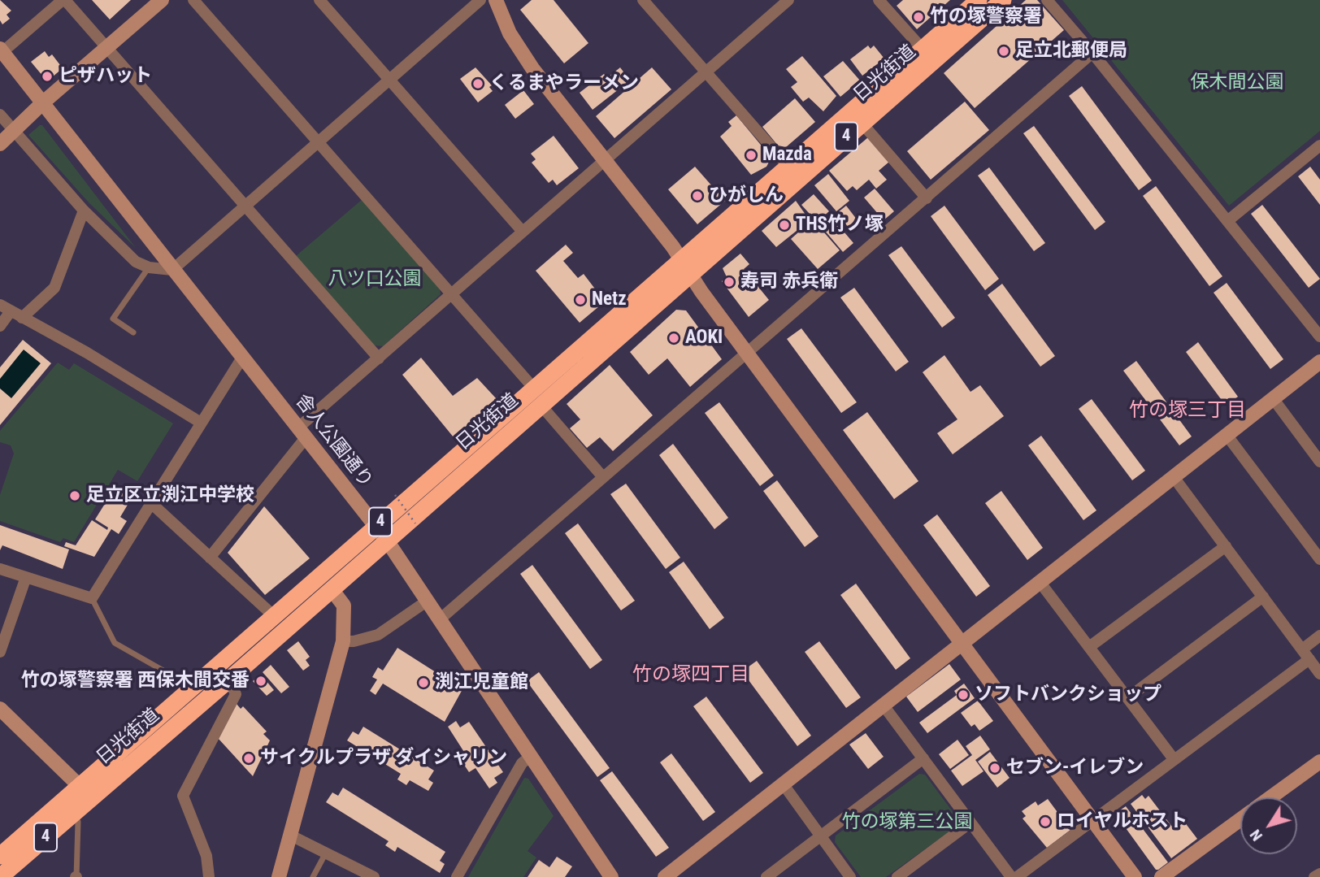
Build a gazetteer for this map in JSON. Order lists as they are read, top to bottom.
{
  "streets": {
    "highway": ["日光街道", "4"],
    "street": ["舎人公園通り"]
  },
  "crossings": [
    ["日光街道", "舎人公園通り"]
  ],
  "districts": ["竹の塚三丁目", "竹の塚四丁目"],
  "parks": ["保木間公園", "八ツ口公園", "竹の塚第三公園"],
  "places": [
    "竹の塚警察署",
    "足立北郵便局",
    "ピザハット",
    "くるまやラーメン",
    "Mazda",
    "ひがしん",
    "THS竹ノ塚",
    "寿司 赤兵衛",
    "Netz",
    "AOKI",
    "足立区立渕江中学校",
    "竹の塚警察署 西保木間交番",
    "渕江児童館",
    "ソフトバンクショップ",
    "サイクルプラザ ダイシャリン",
    "セブン-イレブン",
    "ロイヤルホスト"
  ],
  "north": "bottom left"
}
